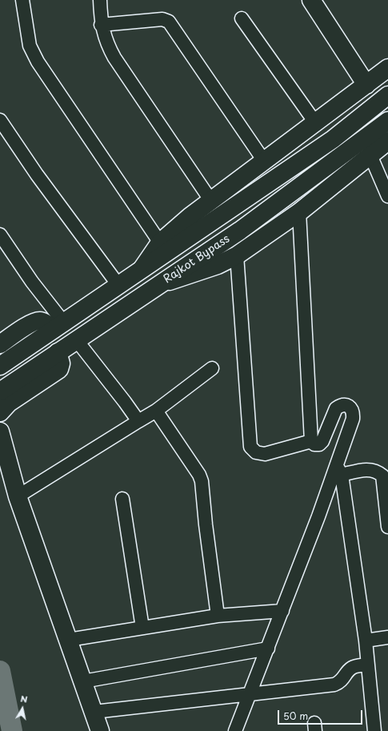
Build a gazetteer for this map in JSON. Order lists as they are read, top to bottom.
{
  "streets": {
    "main road": ["Rajkot Bypass"]
  },
  "scale_bar": "50 m",
  "north": "top"
}
